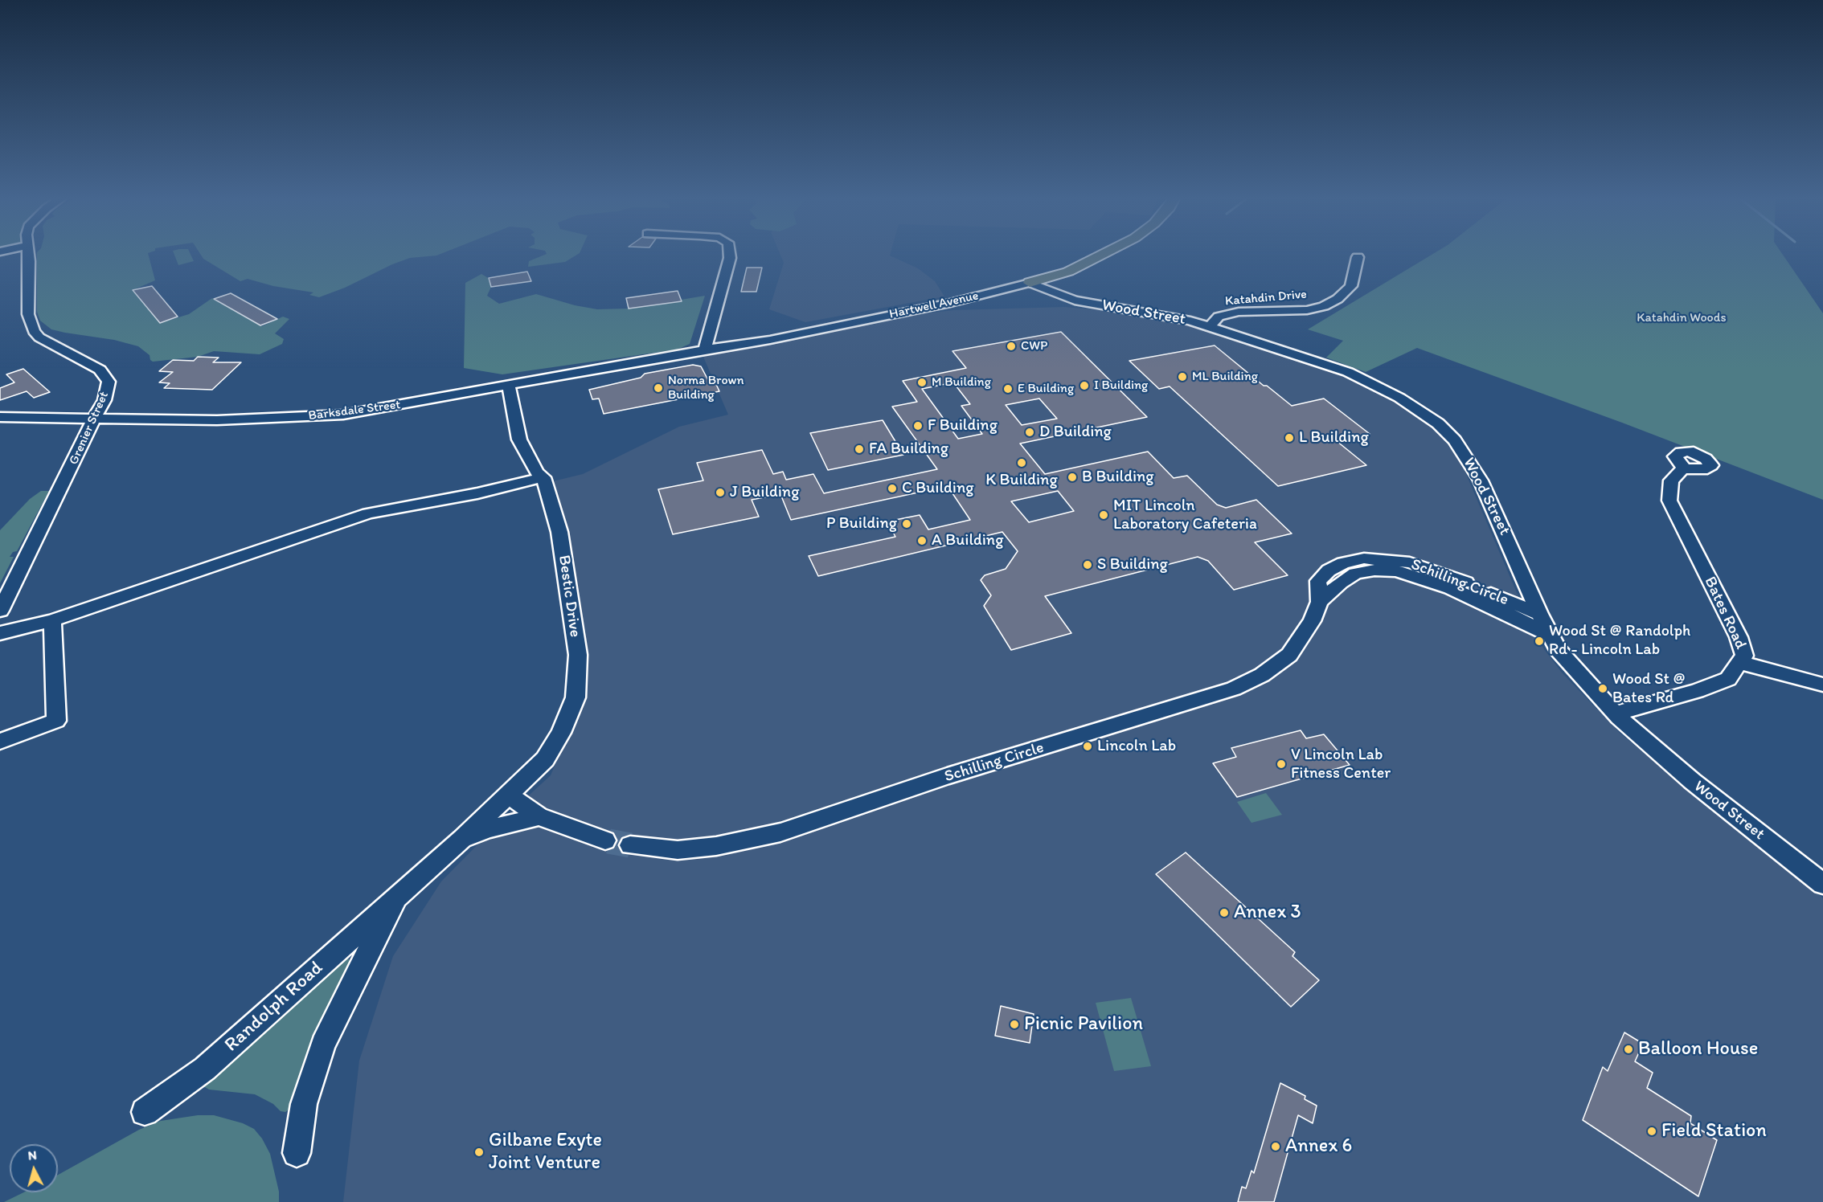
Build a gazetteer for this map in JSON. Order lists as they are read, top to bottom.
{
  "streets": {
    "main road": ["Hartwell Avenue"],
    "street": [
      "Katahdin Drive",
      "Wood Street",
      "Barksdale Street",
      "Grenier Street",
      "Schilling Circle",
      "Bestic Drive",
      "Bates Road",
      "Randolph Road"
    ]
  },
  "crossings": [
    ["Katahdin Drive", "Wood Street"],
    ["Hartwell Avenue", "Wood Street"],
    ["Hartwell Avenue", "Barksdale Street"],
    ["Wood Street", "Schilling Circle"],
    ["Wood Street", "Bates Road"],
    ["Barksdale Street", "Grenier Street"],
    ["Barksdale Street", "Bestic Drive"],
    ["Bestic Drive", "Randolph Road"]
  ],
  "parks": ["Katahdin Woods"],
  "places": [
    "CWP",
    "ML Building",
    "M Building",
    "I Building",
    "Norma Brown Building",
    "E Building",
    "F Building",
    "D Building",
    "L Building",
    "FA Building",
    "K Building",
    "B Building",
    "C Building",
    "J Building",
    "MIT Lincoln Laboratory Cafeteria",
    "P Building",
    "A Building",
    "S Building",
    "Wood St @ Randolph Rd - Lincoln Lab",
    "Wood St @ Bates Rd",
    "Lincoln Lab",
    "V Lincoln Lab Fitness Center",
    "Annex 3",
    "Picnic Pavilion",
    "Balloon House",
    "Field Station",
    "Annex 6",
    "Gilbane Exyte Joint Venture"
  ],
  "north": "top"
}
